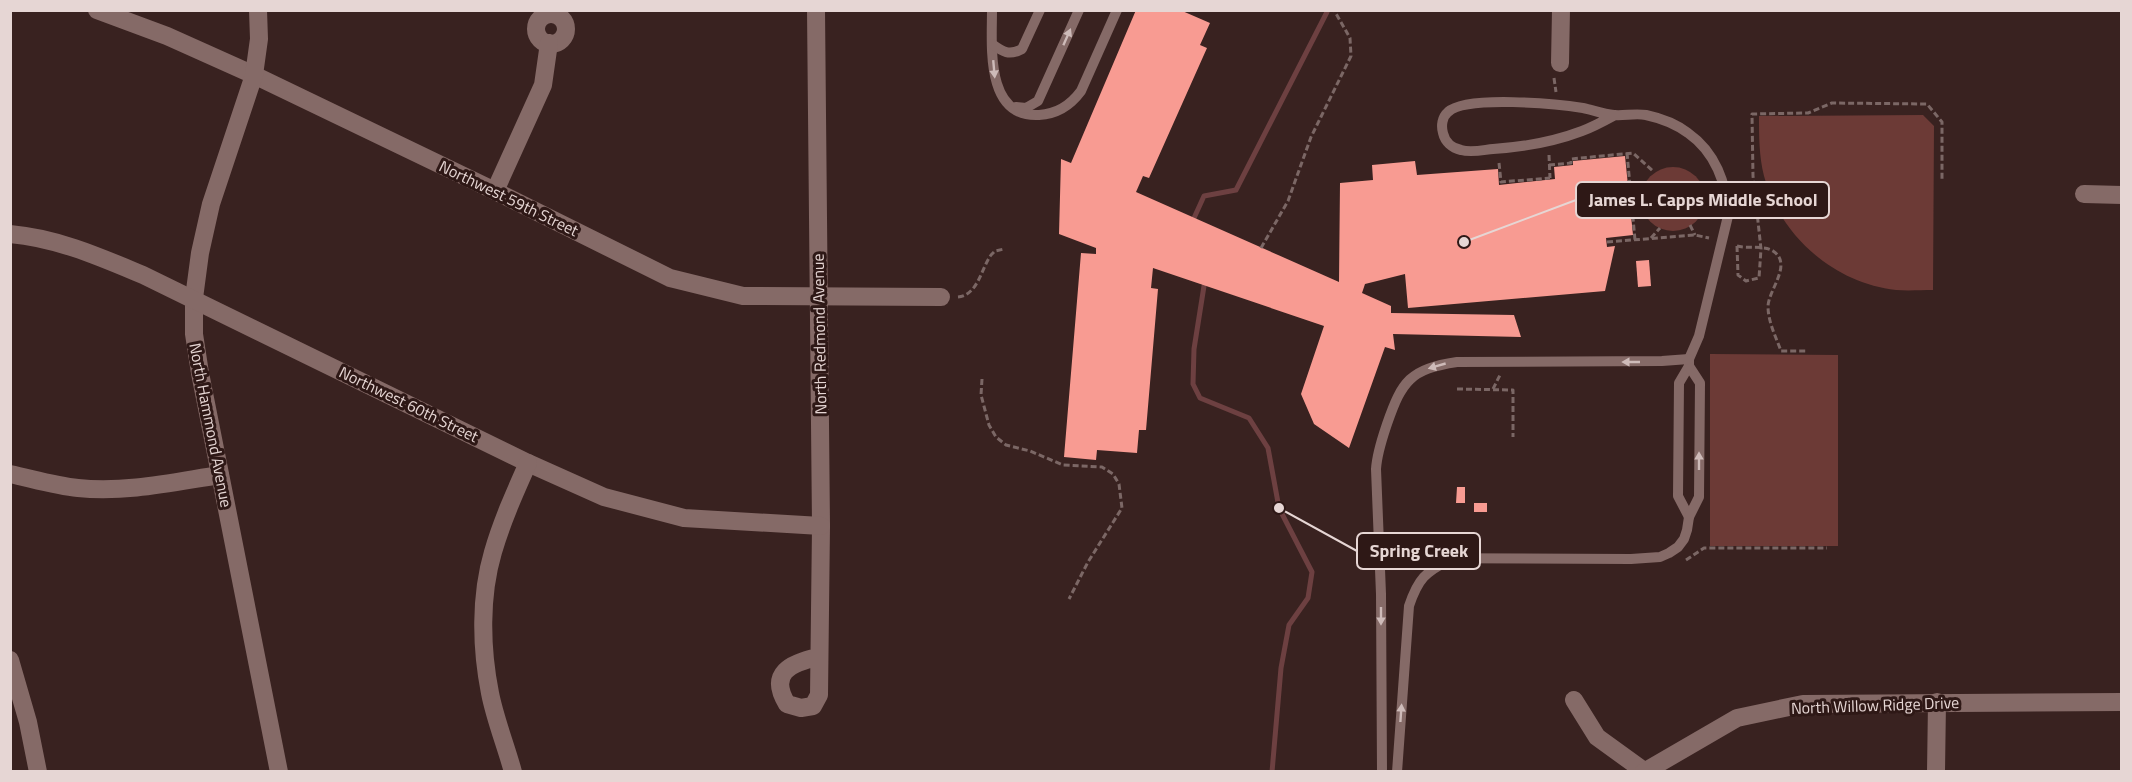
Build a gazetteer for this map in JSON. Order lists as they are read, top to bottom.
{
  "streets": {
    "street": [
      "Northwest 59th Street",
      "North Redmond Avenue",
      "Northwest 60th Street",
      "North Hammond Avenue",
      "North Willow Ridge Drive"
    ]
  },
  "crossings": [
    ["Northwest 59th Street", "North Redmond Avenue"],
    ["Northwest 59th Street", "North Hammond Avenue"],
    ["North Redmond Avenue", "Northwest 60th Street"],
    ["Northwest 60th Street", "North Hammond Avenue"]
  ],
  "places": ["James L. Capps Middle School", "Spring Creek"]
}
